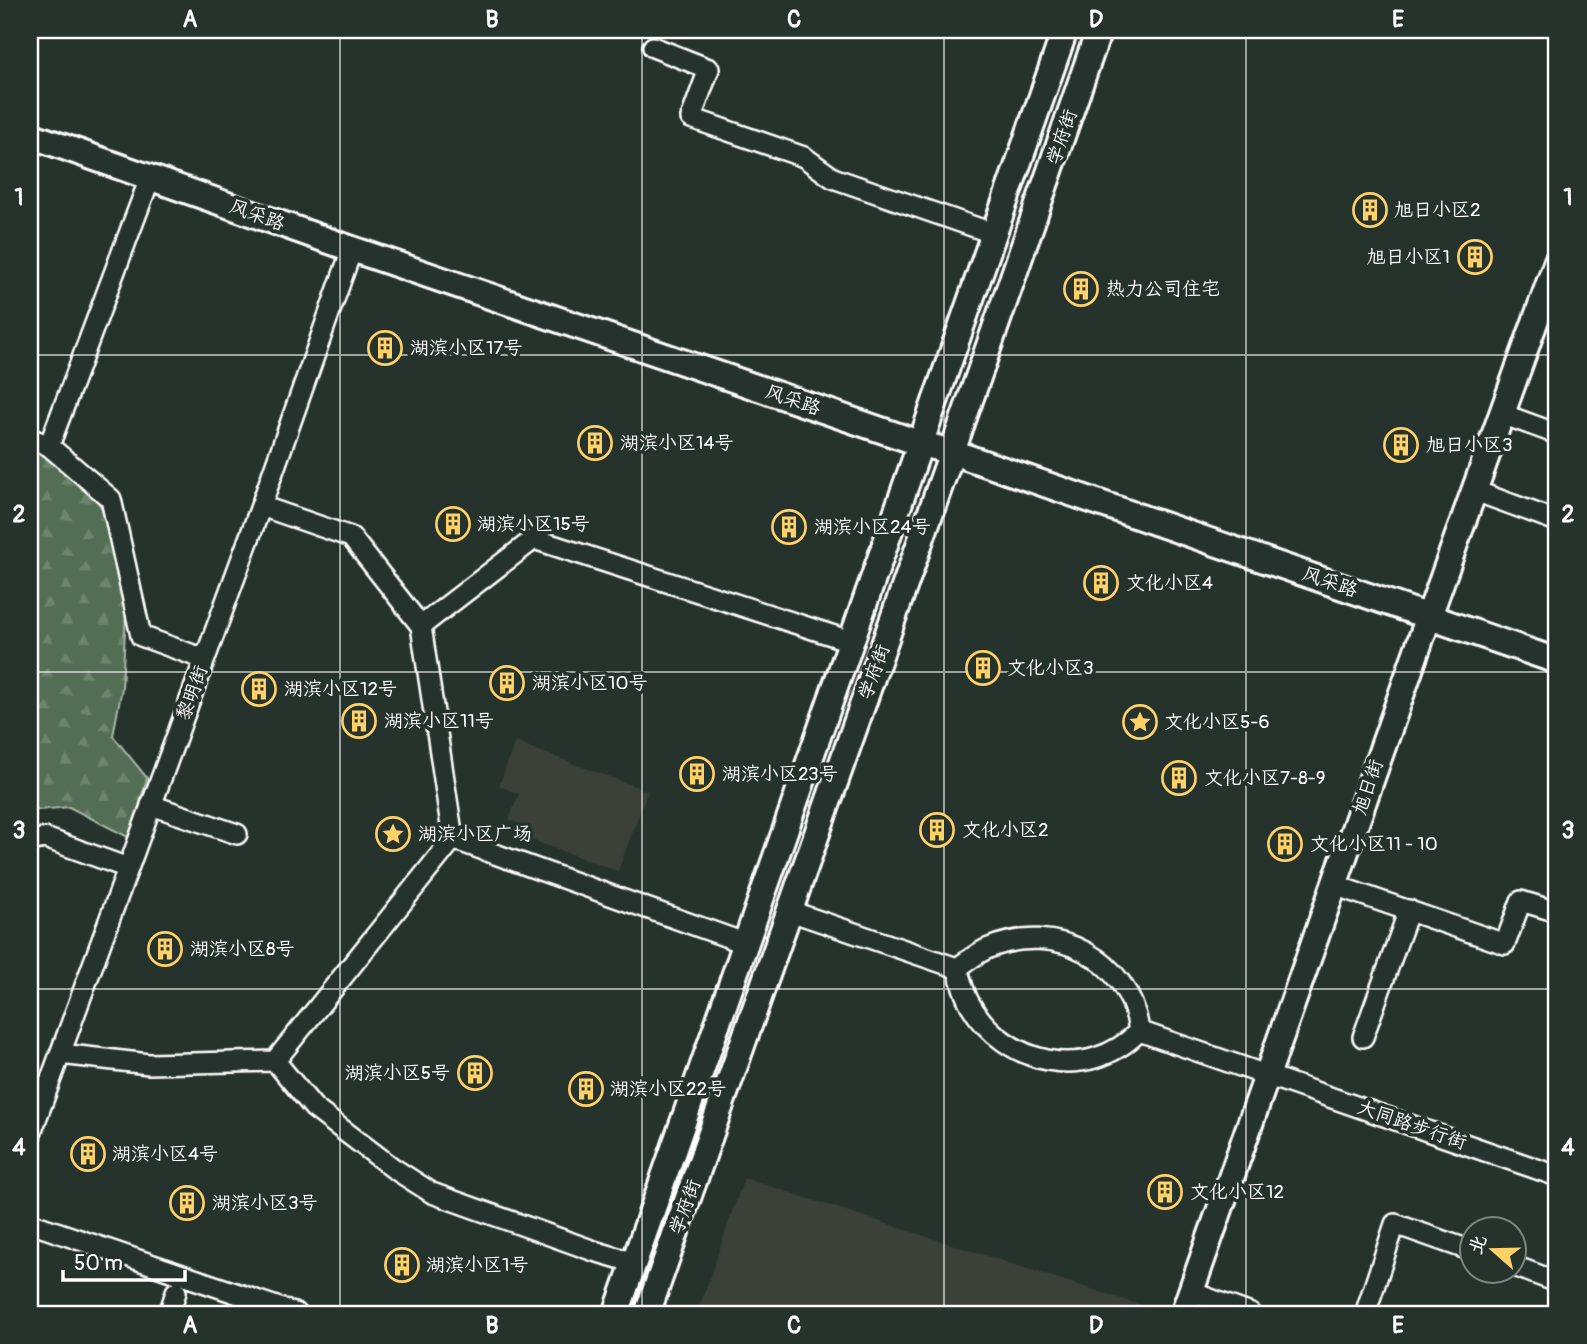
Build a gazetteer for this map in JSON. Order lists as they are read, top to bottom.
{
  "streets": {
    "main road": ["学府街", "风采路", "旭日街"],
    "street": ["黎明街", "大同路步行街"]
  },
  "crossings": [
    ["学府街", "风采路"],
    ["风采路", "黎明街"],
    ["风采路", "旭日街"],
    ["旭日街", "大同路步行街"]
  ],
  "places": {
    "building": [
      "旭日小区2",
      "旭日小区1",
      "热力公司住宅",
      "湖滨小区17号",
      "湖滨小区14号",
      "旭日小区3",
      "湖滨小区15号",
      "湖滨小区24号",
      "文化小区4",
      "文化小区3",
      "湖滨小区10号",
      "湖滨小区12号",
      "湖滨小区11号",
      "湖滨小区23号",
      "文化小区7-8-9",
      "文化小区2",
      "文化小区11 - 10",
      "湖滨小区8号",
      "湖滨小区5号",
      "湖滨小区22号",
      "湖滨小区4号",
      "文化小区12",
      "湖滨小区3号",
      "湖滨小区1号"
    ],
    "place": ["文化小区5-6", "湖滨小区广场"]
  },
  "scale_bar": "50 m",
  "north": "left",
  "grid": {
    "columns": [
      "A",
      "B",
      "C",
      "D",
      "E"
    ],
    "rows": [
      "1",
      "2",
      "3",
      "4"
    ]
  }
}
